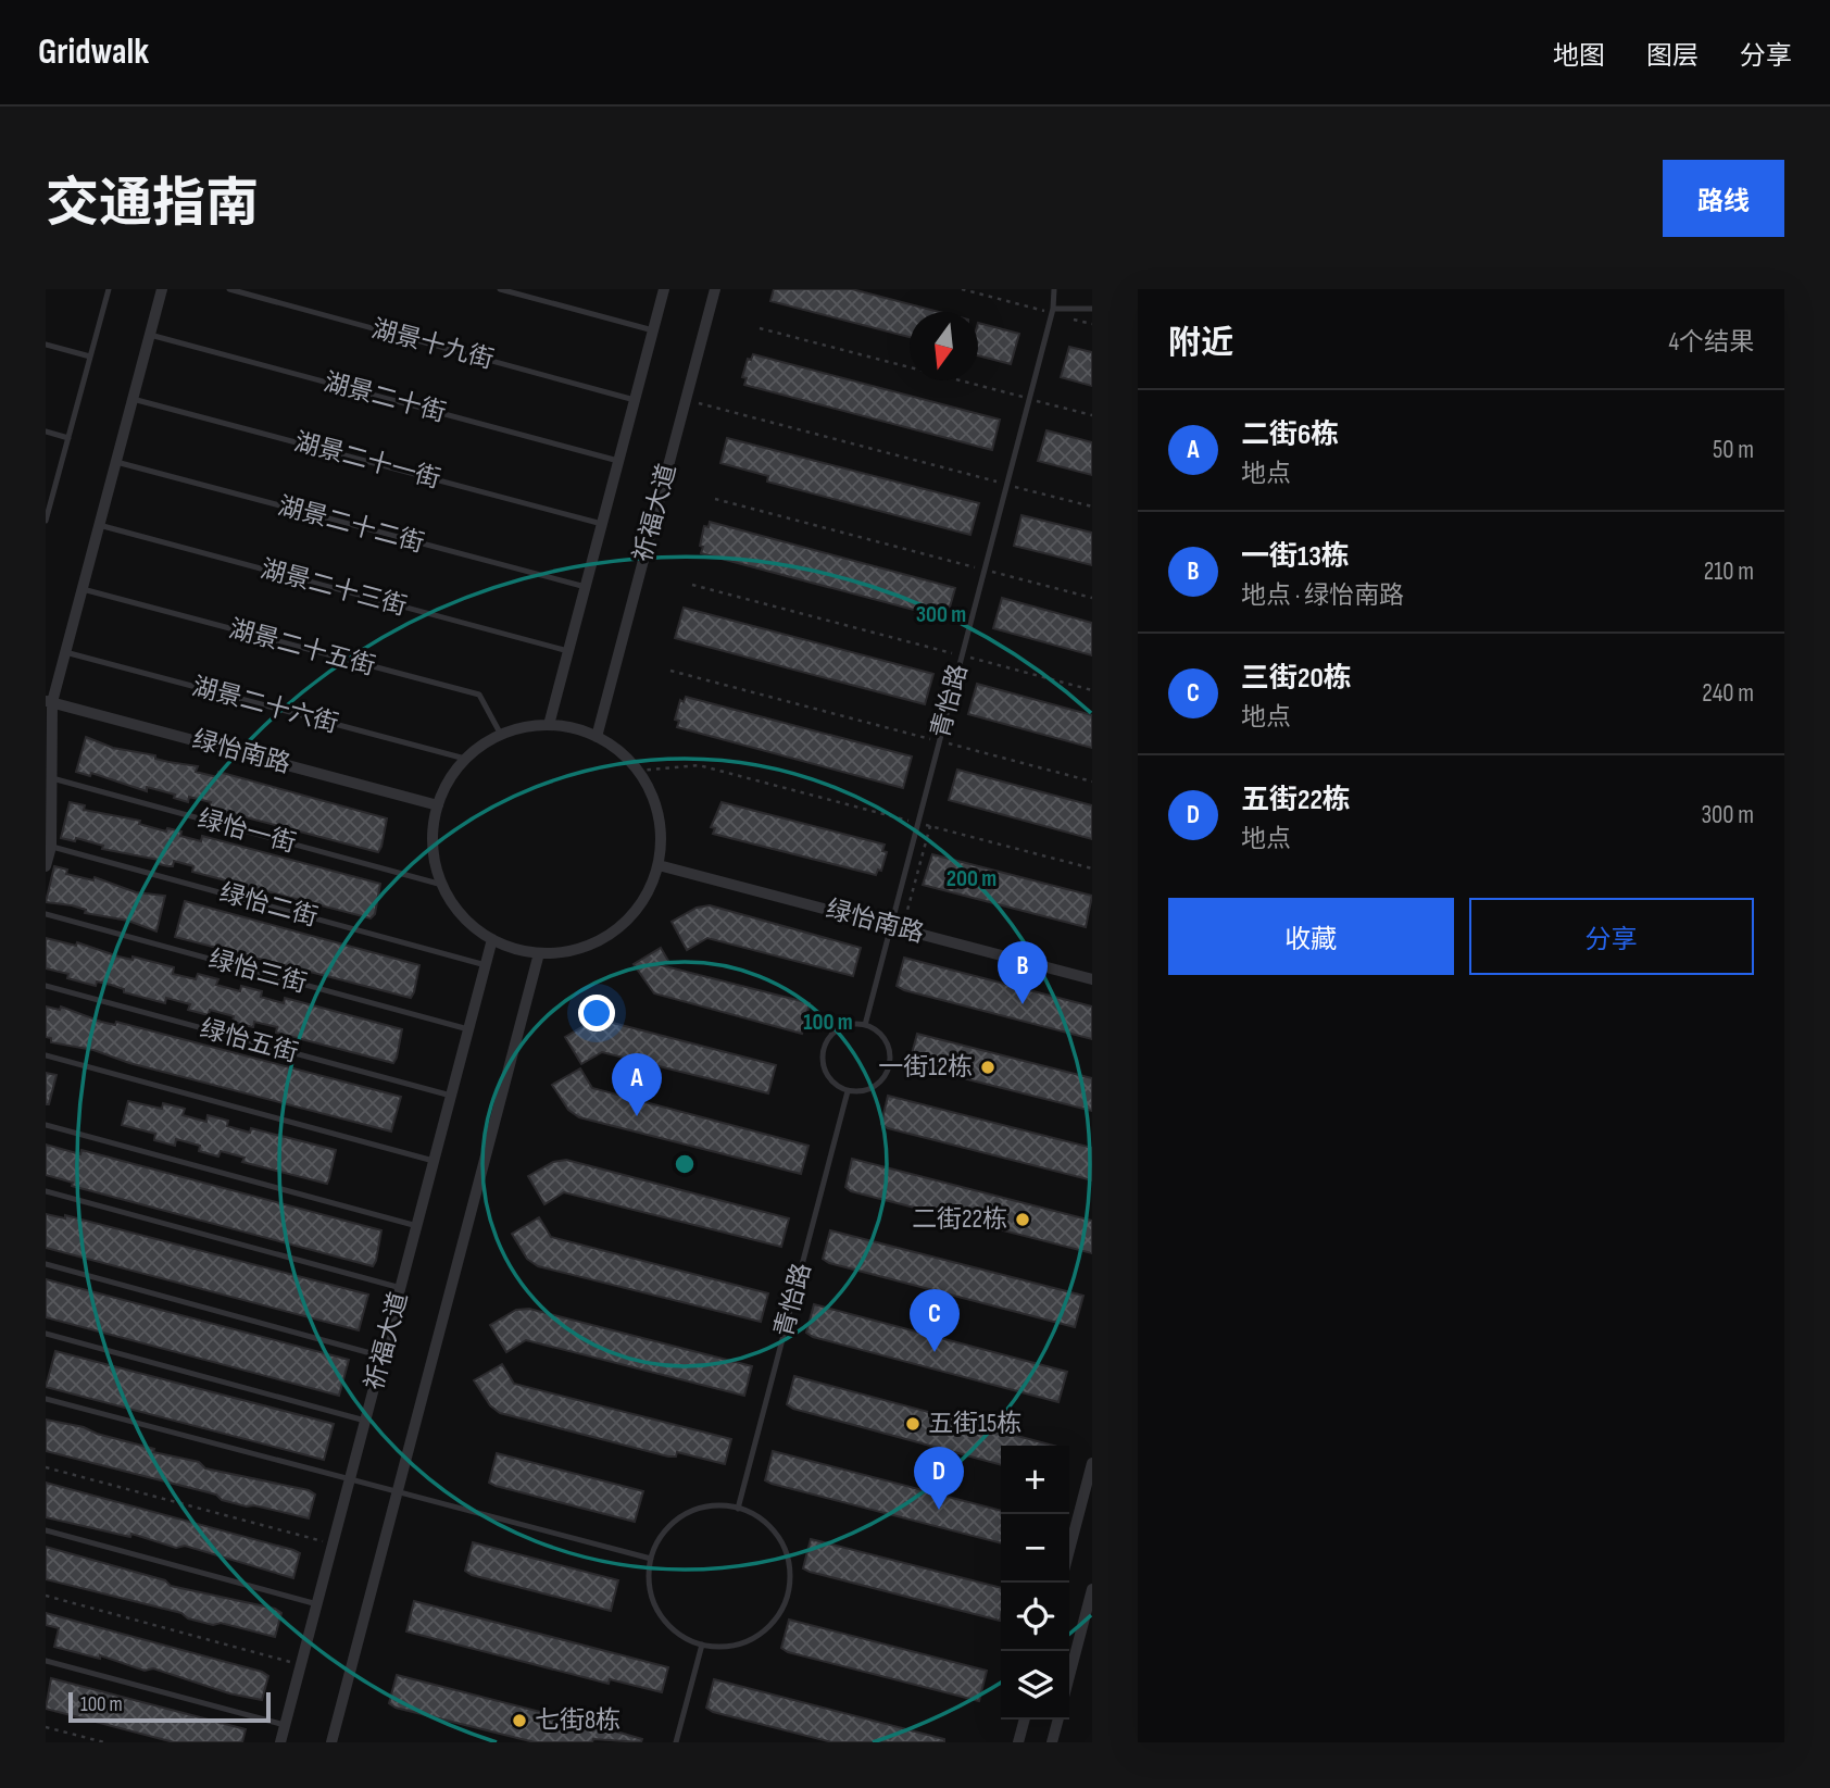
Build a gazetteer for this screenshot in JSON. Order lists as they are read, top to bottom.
{
  "streets": {
    "street": ["祈福大道", "绿怡南路"],
    "lane": [
      "湖景十九街",
      "湖景二十街",
      "湖景二十一街",
      "湖景二十二街",
      "湖景二十三街",
      "湖景二十五街",
      "青怡路",
      "湖景二十六街",
      "绿怡一街",
      "绿怡二街",
      "绿怡三街",
      "绿怡五街"
    ]
  },
  "crossings": [
    ["湖景十九街", "祈福大道"],
    ["湖景二十街", "祈福大道"],
    ["湖景二十一街", "祈福大道"],
    ["祈福大道", "湖景二十二街"],
    ["祈福大道", "湖景二十三街"],
    ["祈福大道", "湖景二十五街"],
    ["祈福大道", "湖景二十六街"],
    ["祈福大道", "绿怡南路"],
    ["祈福大道", "绿怡一街"],
    ["祈福大道", "绿怡二街"],
    ["祈福大道", "绿怡三街"],
    ["祈福大道", "绿怡五街"],
    ["湖景二十五街", "湖景二十六街"],
    ["湖景二十五街", "绿怡南路"],
    ["湖景二十五街", "绿怡一街"],
    ["青怡路", "绿怡南路"],
    ["湖景二十六街", "绿怡南路"],
    ["湖景二十六街", "绿怡一街"],
    ["绿怡南路", "绿怡一街"]
  ],
  "places": [
    "一街12栋",
    "二街22栋",
    "五街15栋",
    "七街8栋"
  ],
  "scale_bar": "100 m",
  "north": "bottom",
  "page": {
    "header": "Gridwalk",
    "nav": ["地图", "图层", "分享"],
    "title": "交通指南",
    "buttons": [
      "路线",
      ["收藏", "分享"]
    ],
    "heading": ["附近", "4个结果"],
    "list": [
      {
        "mark": "A",
        "name": "二街6栋",
        "note": "地点",
        "value": "50 m"
      },
      {
        "mark": "B",
        "name": "一街13栋",
        "note": "地点 · 绿怡南路",
        "value": "210 m"
      },
      {
        "mark": "C",
        "name": "三街20栋",
        "note": "地点",
        "value": "240 m"
      },
      {
        "mark": "D",
        "name": "五街22栋",
        "note": "地点",
        "value": "300 m"
      }
    ],
    "pins": [
      "B",
      "A",
      "C",
      "D"
    ],
    "map_buttons": ["+", "−"],
    "scale": "100 m"
  },
  "rings": ["300 m", "200 m", "100 m"]
}
